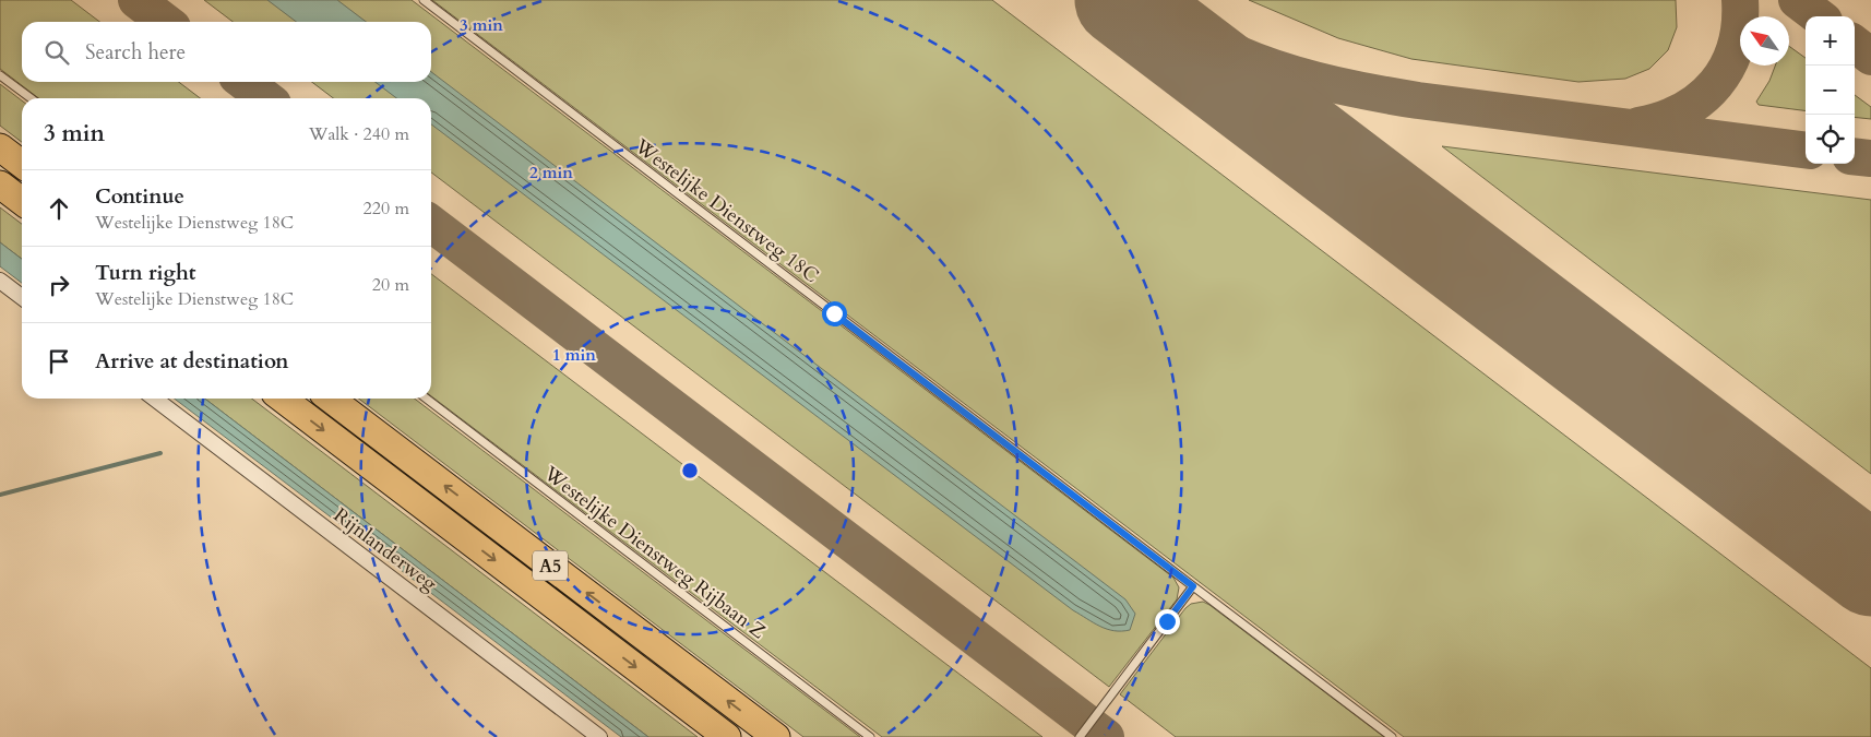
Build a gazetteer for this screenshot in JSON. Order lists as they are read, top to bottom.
{
  "streets": {
    "highway": ["A5"],
    "street": ["Rijnlanderweg"],
    "lane": ["Westelijke Dienstweg 18C", "Westelijke Dienstweg Rijbaan Z"]
  },
  "north": "top left",
  "page": {
    "map_buttons": ["+", "−"],
    "search": "Search here",
    "heading": ["3 min", "Walk · 240 m"],
    "list": [
      ["Continue", "Westelijke Dienstweg 18C", "220 m"],
      ["Turn right", "Westelijke Dienstweg 18C", "20 m"],
      "Arrive at destination"
    ]
  },
  "rings": ["3 min", "2 min", "1 min"]
}
